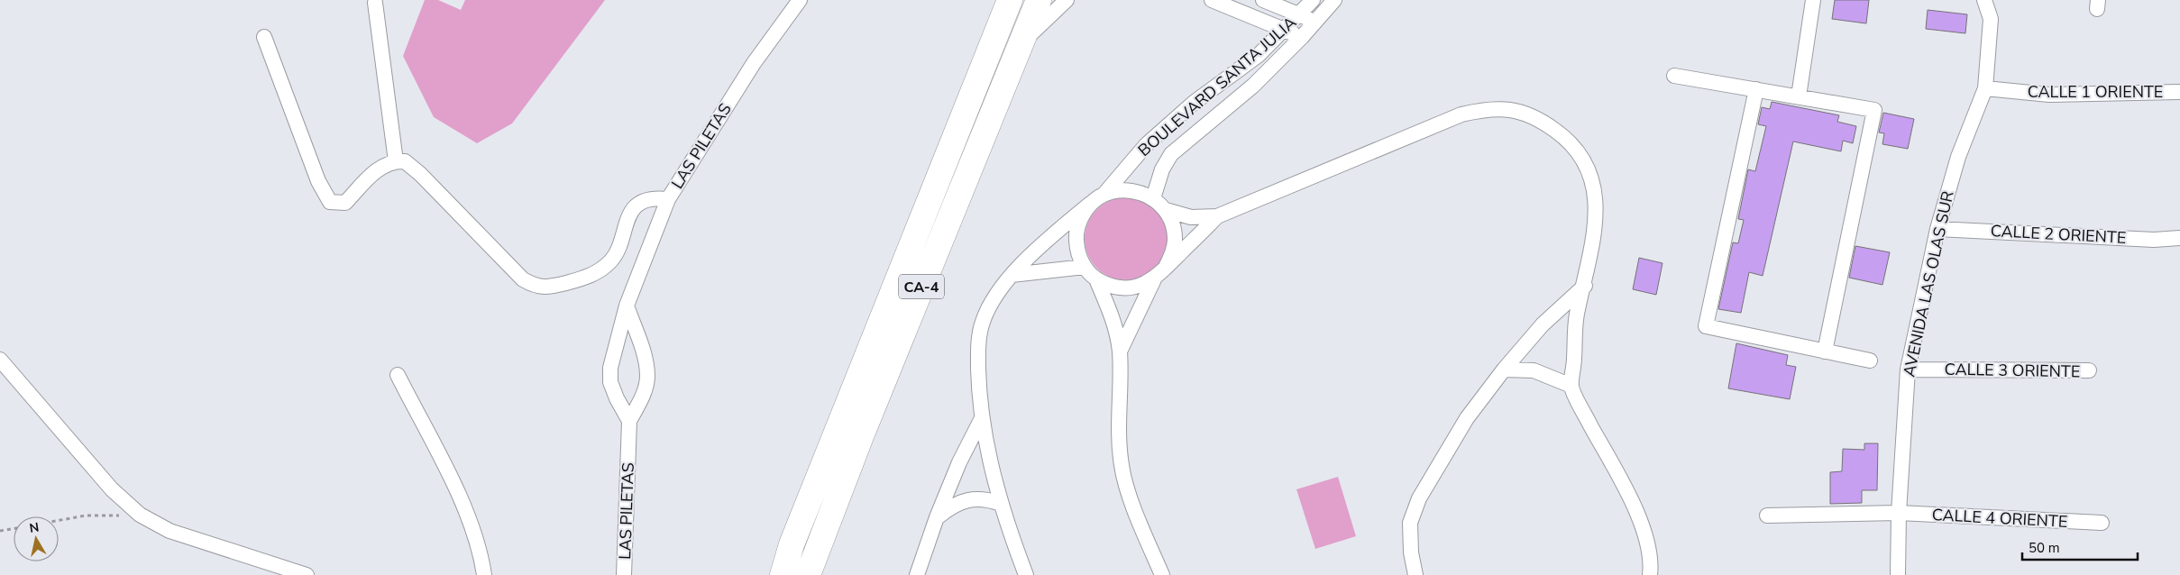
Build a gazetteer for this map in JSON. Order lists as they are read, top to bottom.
{
  "streets": {
    "highway": ["CA-4"],
    "street": [
      "BOULEVARD SANTA JULIA",
      "CALLE 1 ORIENTE",
      "LAS PILETAS",
      "CALLE 2 ORIENTE",
      "AVENIDA LAS OLAS SUR",
      "CALLE 3 ORIENTE",
      "CALLE 4 ORIENTE"
    ]
  },
  "crossings": [
    ["CALLE 1 ORIENTE", "AVENIDA LAS OLAS SUR"],
    ["CALLE 2 ORIENTE", "AVENIDA LAS OLAS SUR"],
    ["AVENIDA LAS OLAS SUR", "CALLE 3 ORIENTE"],
    ["AVENIDA LAS OLAS SUR", "CALLE 4 ORIENTE"]
  ],
  "scale_bar": "50 m",
  "north": "top"
}
